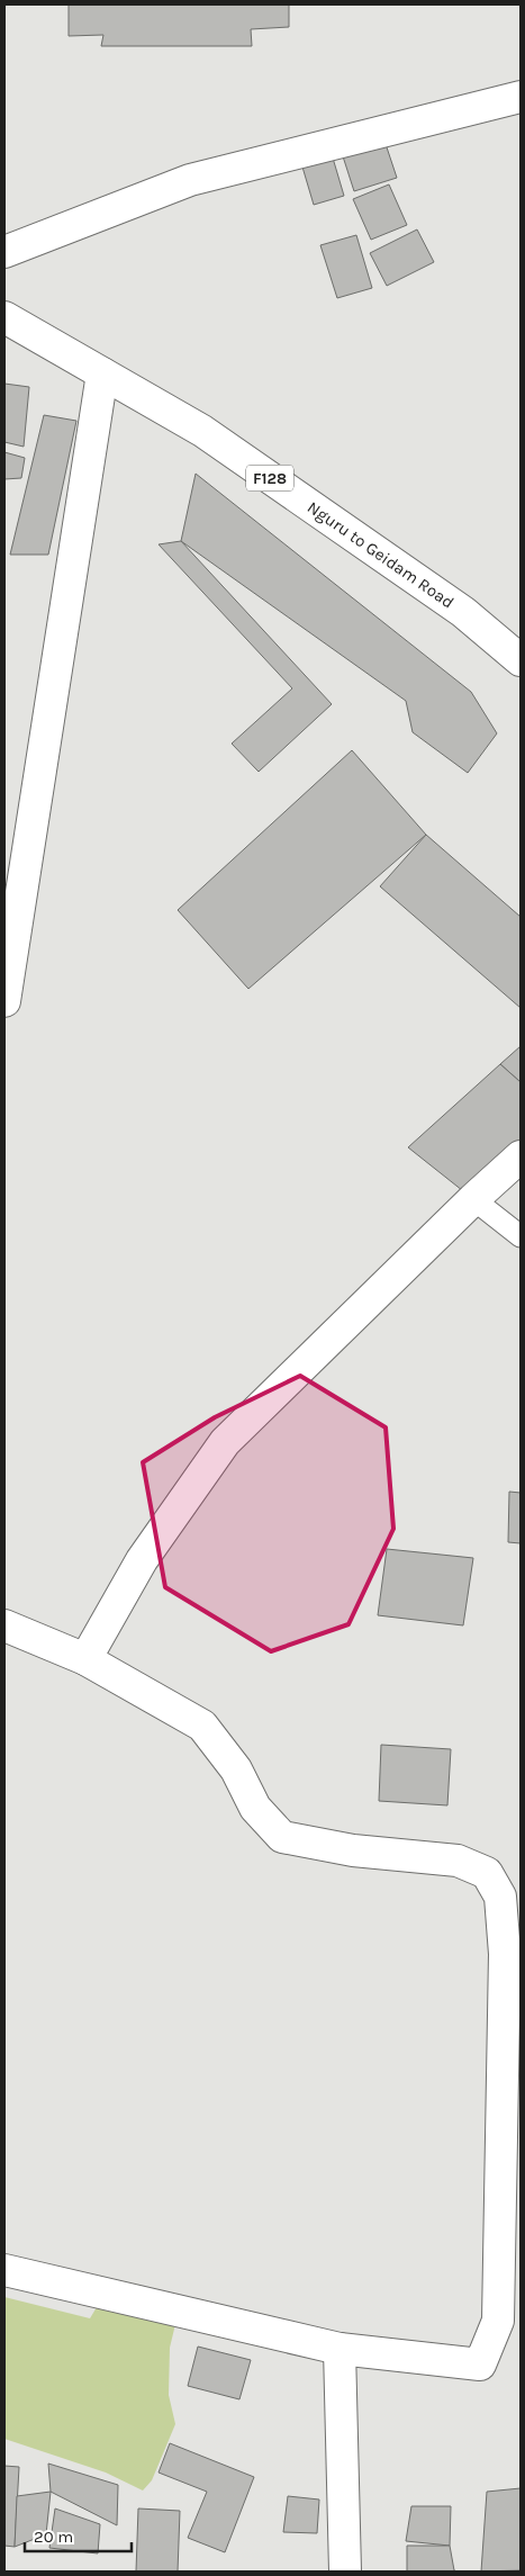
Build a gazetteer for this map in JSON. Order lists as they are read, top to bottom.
{
  "streets": {
    "street": ["F128", "Nguru to Geidam Road"]
  },
  "scale_bar": "20 m"
}
